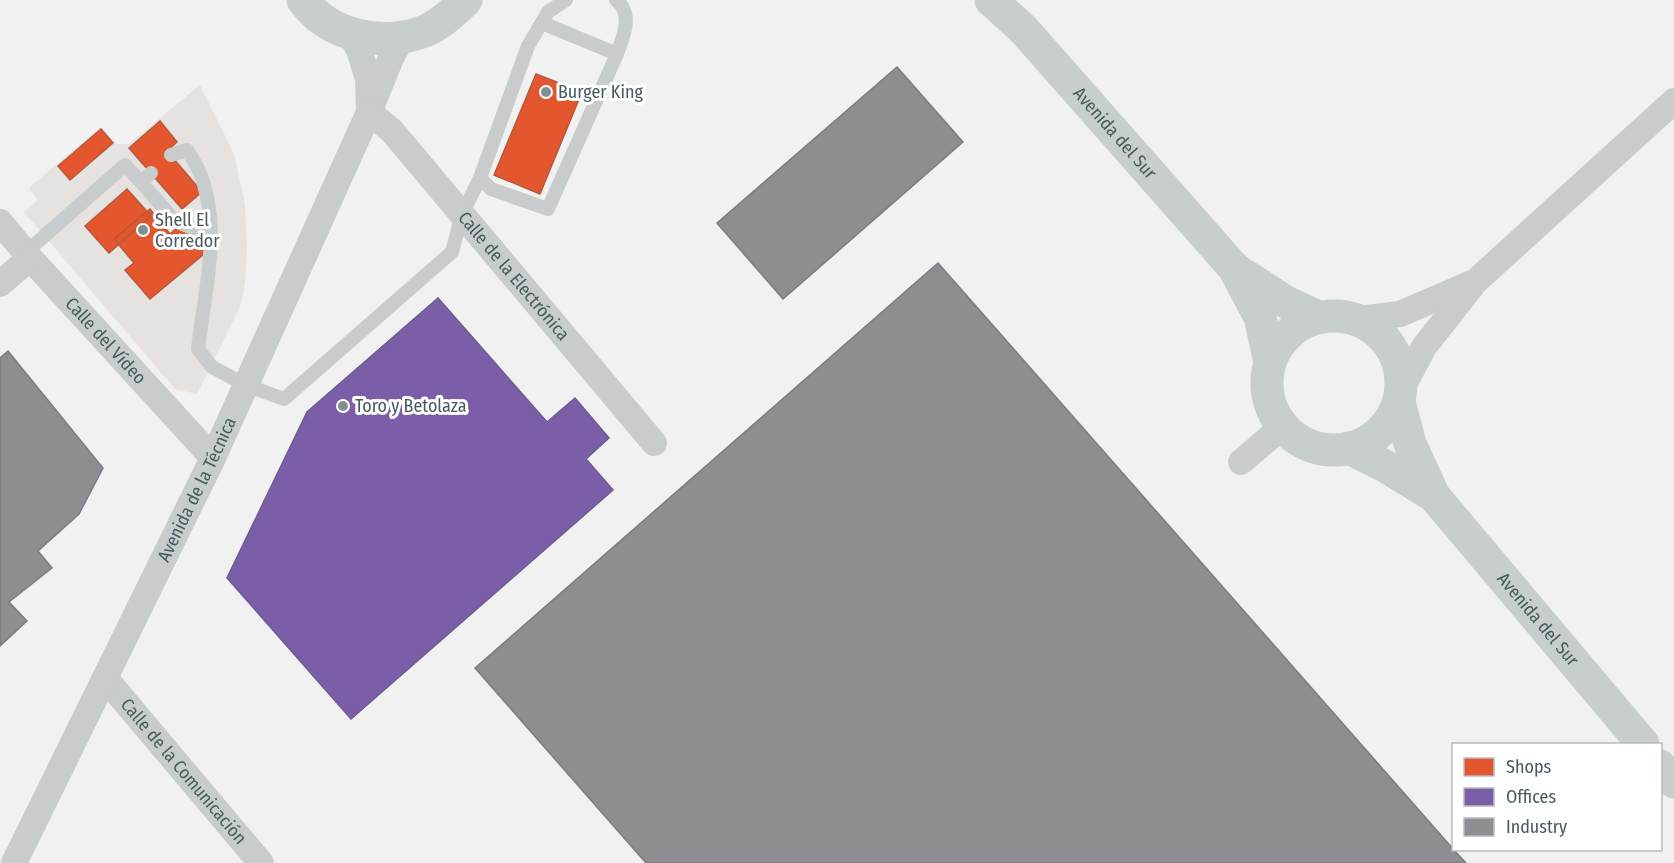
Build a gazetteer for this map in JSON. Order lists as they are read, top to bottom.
{
  "streets": {
    "street": [
      "Avenida del Sur",
      "Calle de la Electrónica",
      "Calle del Vídeo",
      "Avenida de la Técnica",
      "Calle de la Comunicación"
    ]
  },
  "crossings": [
    ["Calle de la Electrónica", "Avenida de la Técnica"],
    ["Calle del Vídeo", "Avenida de la Técnica"],
    ["Avenida de la Técnica", "Calle de la Comunicación"]
  ],
  "places": ["Burger King", "Shell El Corredor", "Toro y Betolaza"],
  "legend": ["Shops", "Offices", "Industry"]
}
